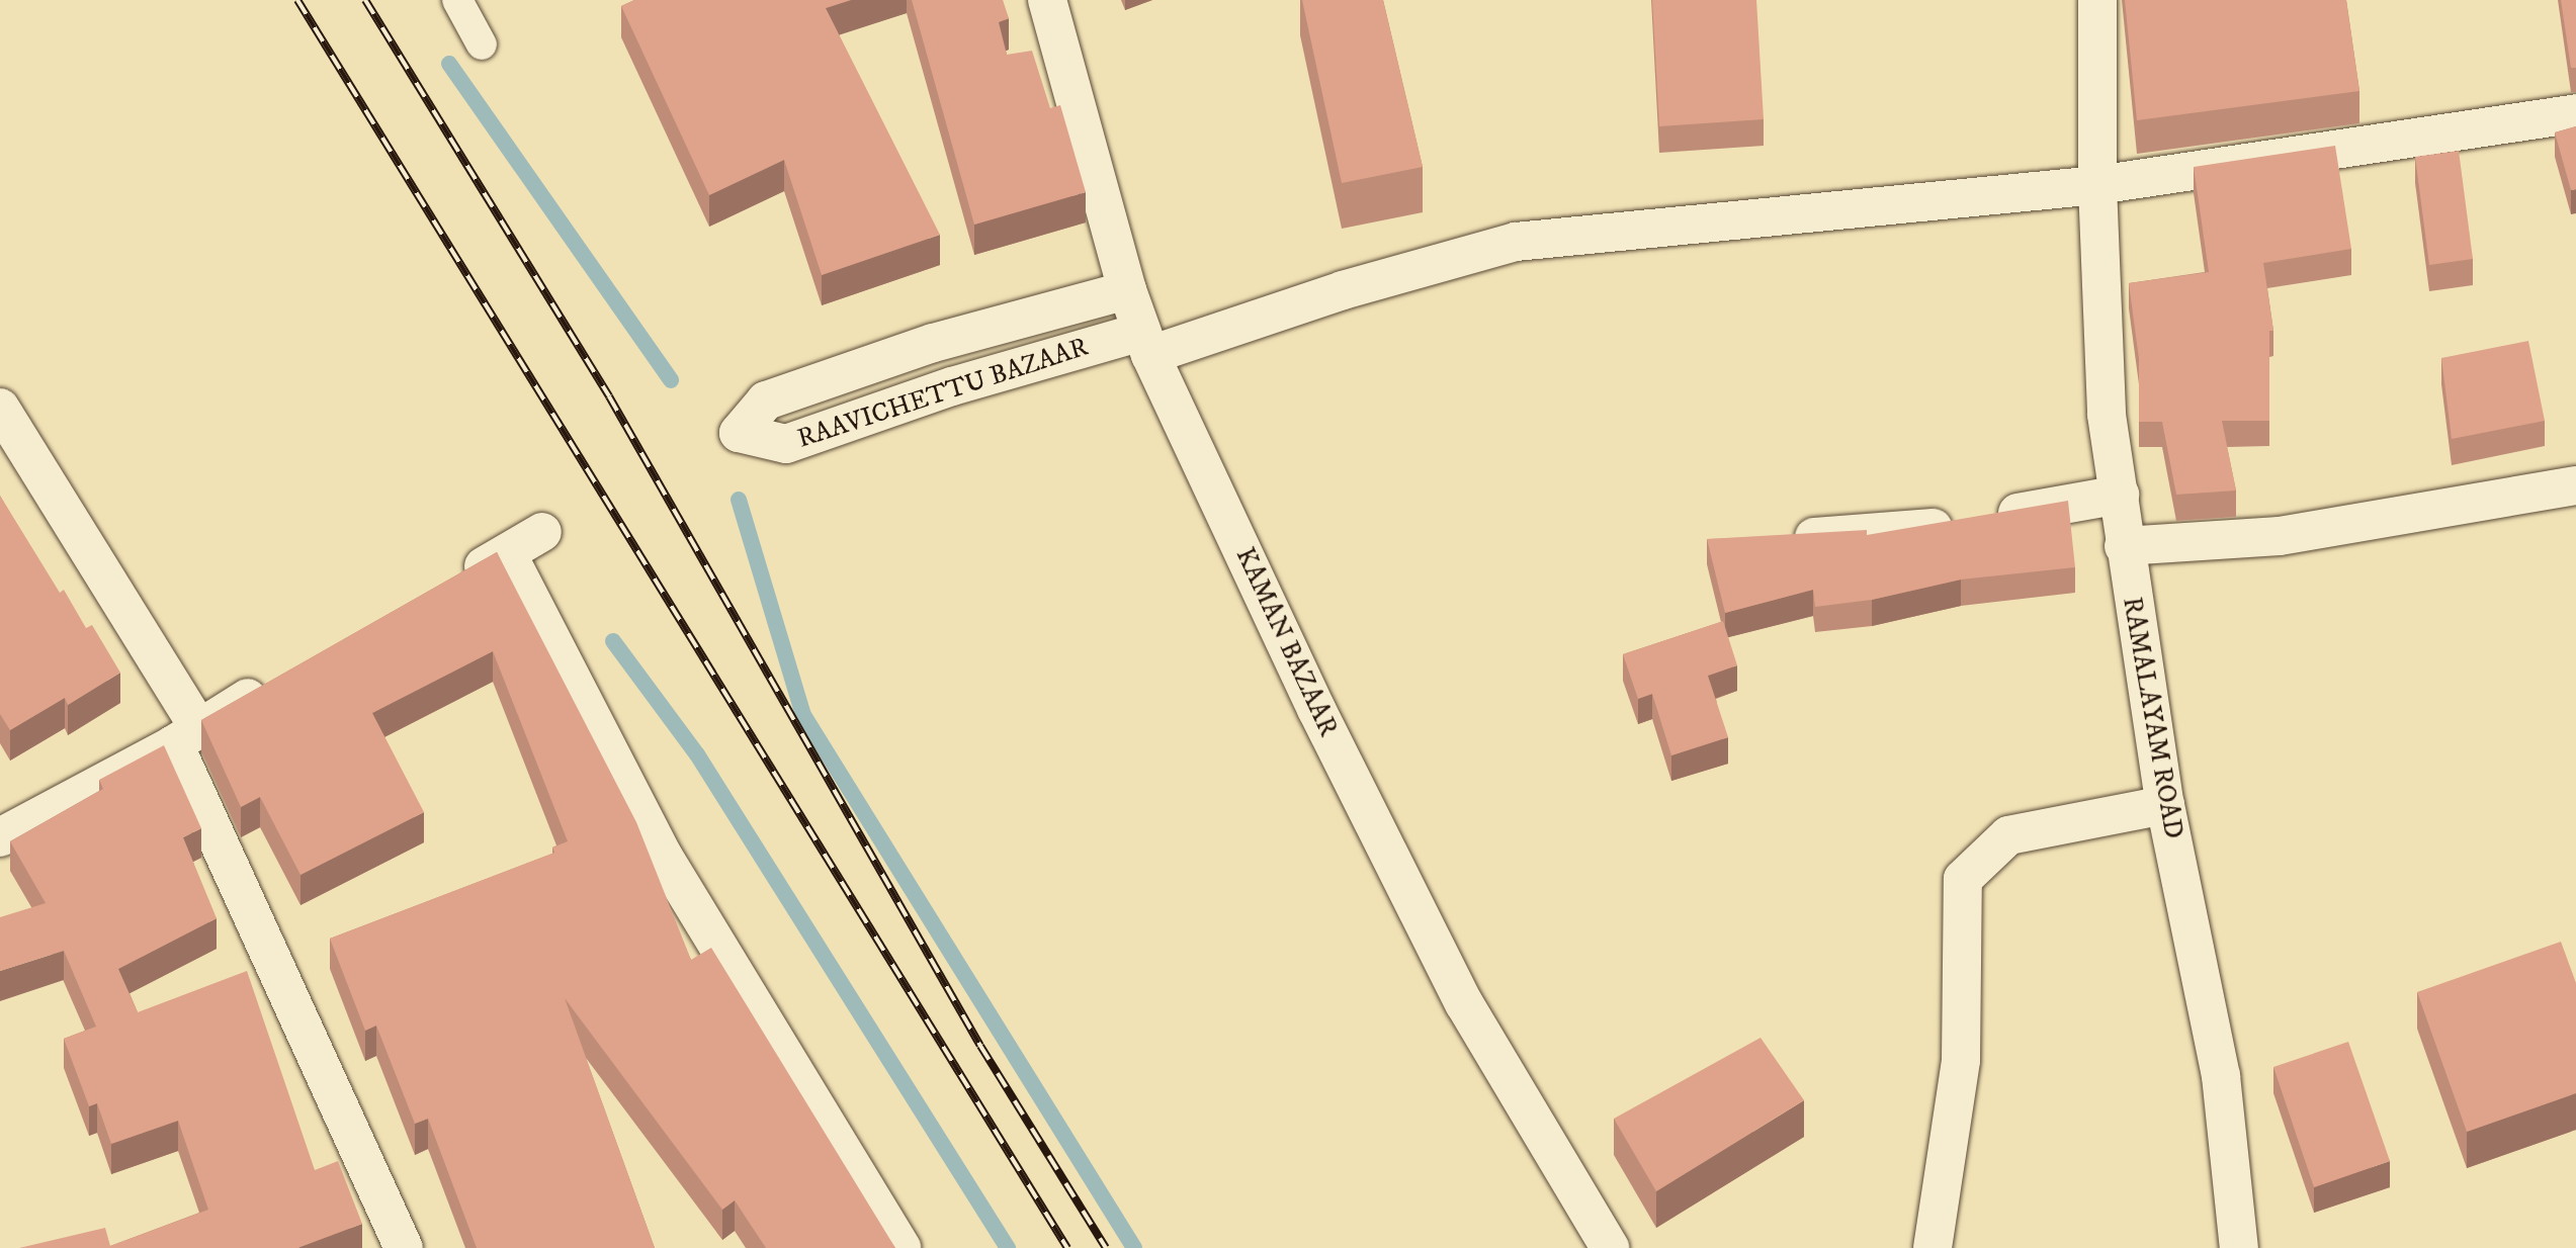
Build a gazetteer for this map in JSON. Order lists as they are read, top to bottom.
{
  "streets": {
    "street": ["RAAVICHETTU BAZAAR", "KAMAN BAZAAR", "RAMALAYAM ROAD"]
  },
  "crossings": [
    ["RAAVICHETTU BAZAAR", "KAMAN BAZAAR"]
  ]
}
